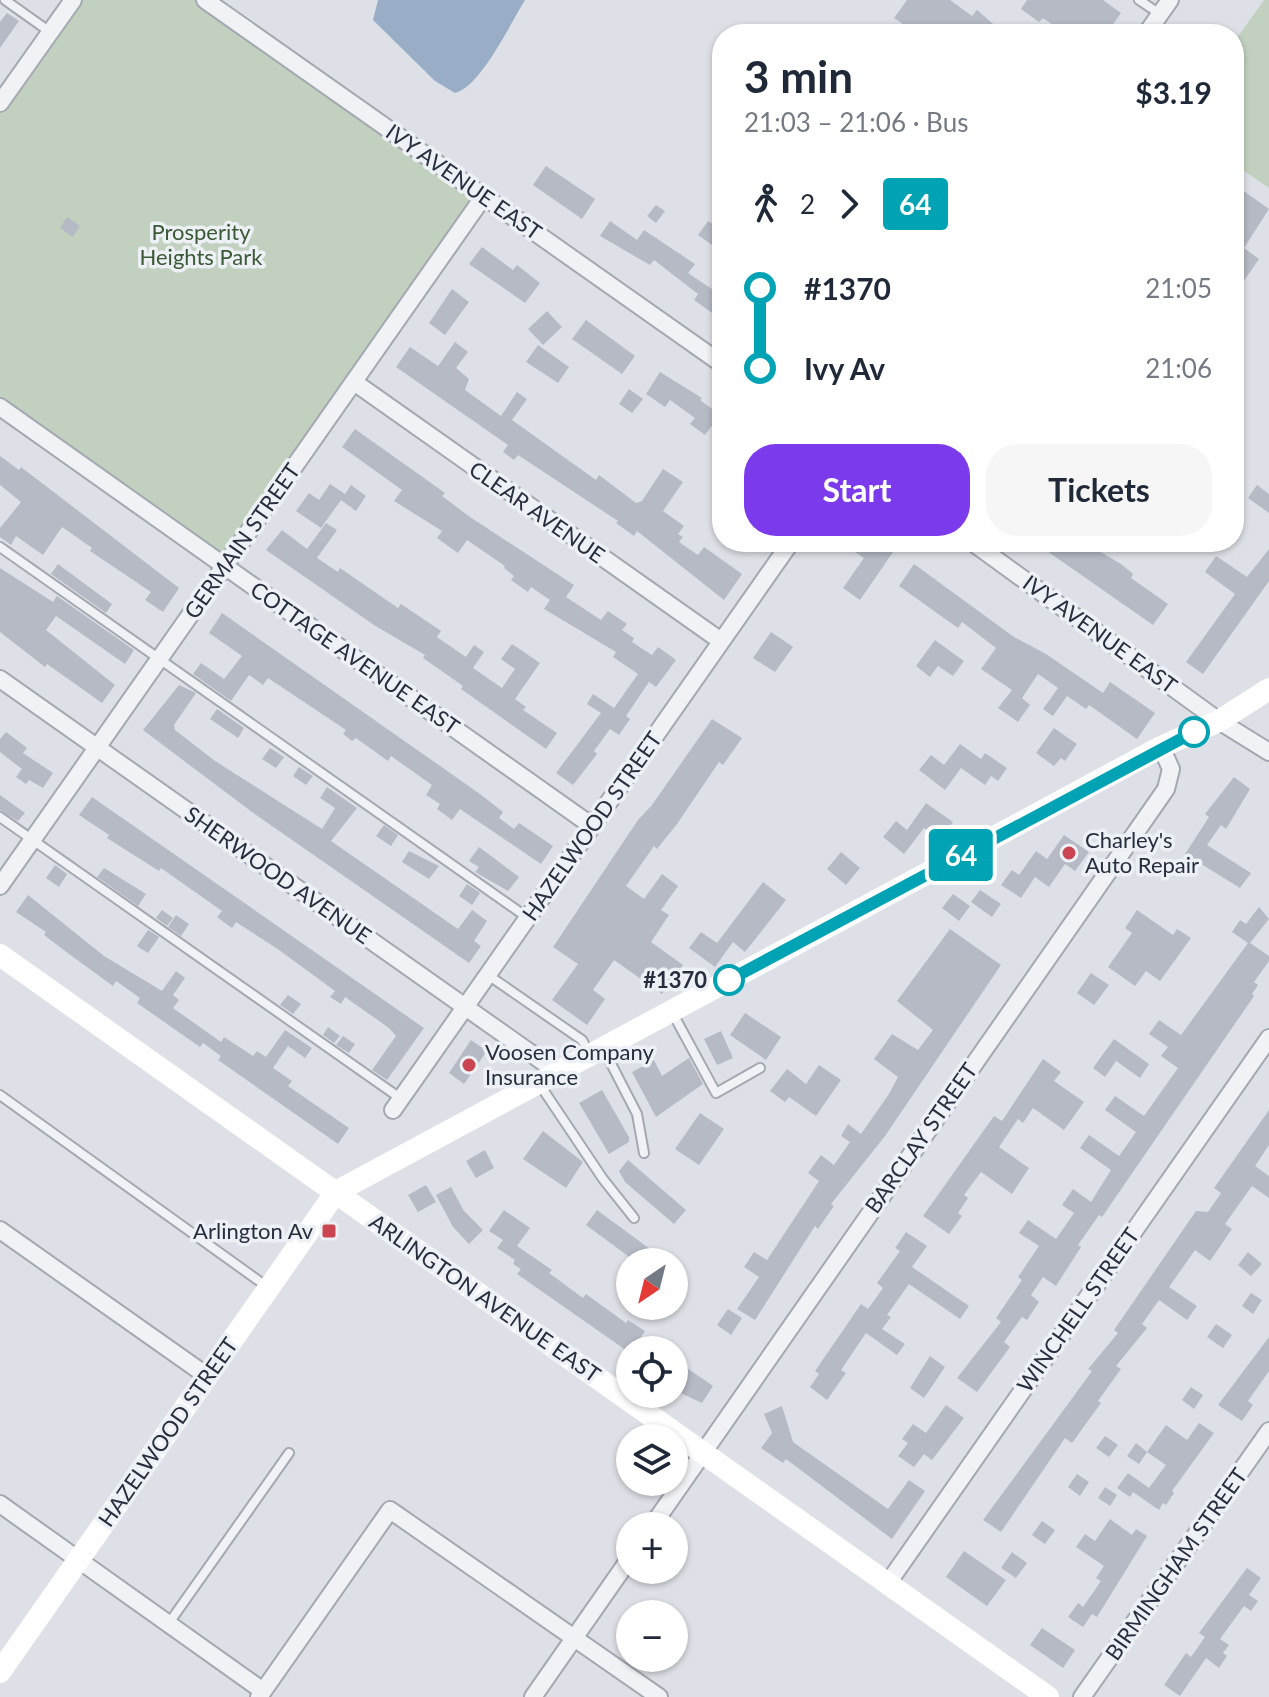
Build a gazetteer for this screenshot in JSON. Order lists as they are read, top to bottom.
{
  "streets": {
    "street": [
      "IVY AVENUE EAST",
      "CLEAR AVENUE",
      "GERMAIN STREET",
      "COTTAGE AVENUE EAST",
      "HAZELWOOD STREET",
      "SHERWOOD AVENUE",
      "BARCLAY STREET",
      "ARLINGTON AVENUE EAST",
      "WINCHELL STREET",
      "BIRMINGHAM STREET"
    ]
  },
  "crossings": [
    ["IVY AVENUE EAST", "GERMAIN STREET"],
    ["CLEAR AVENUE", "GERMAIN STREET"],
    ["CLEAR AVENUE", "HAZELWOOD STREET"],
    ["GERMAIN STREET", "COTTAGE AVENUE EAST"],
    ["GERMAIN STREET", "SHERWOOD AVENUE"],
    ["COTTAGE AVENUE EAST", "HAZELWOOD STREET"],
    ["HAZELWOOD STREET", "SHERWOOD AVENUE"],
    ["HAZELWOOD STREET", "ARLINGTON AVENUE EAST"],
    ["BARCLAY STREET", "ARLINGTON AVENUE EAST"],
    ["ARLINGTON AVENUE EAST", "WINCHELL STREET"]
  ],
  "parks": ["Prosperity Heights Park"],
  "places": {
    "other": ["Charley's Auto Repair", "#1370", "Voosen Company Insurance"],
    "transit": ["Arlington Av"]
  },
  "lines": ["bus line 64"],
  "north": "bottom left",
  "page": {
    "on_map": "64",
    "heading": ["3 min", "21:03 – 21:06 · Bus", "$3.19"],
    "legs": ["2", "64"],
    "list": [
      {
        "name": "#1370",
        "value": "21:05"
      },
      {
        "name": "Ivy Av",
        "value": "21:06"
      }
    ],
    "buttons": ["Start", "Tickets"],
    "map_buttons": ["+", "−"]
  }
}
